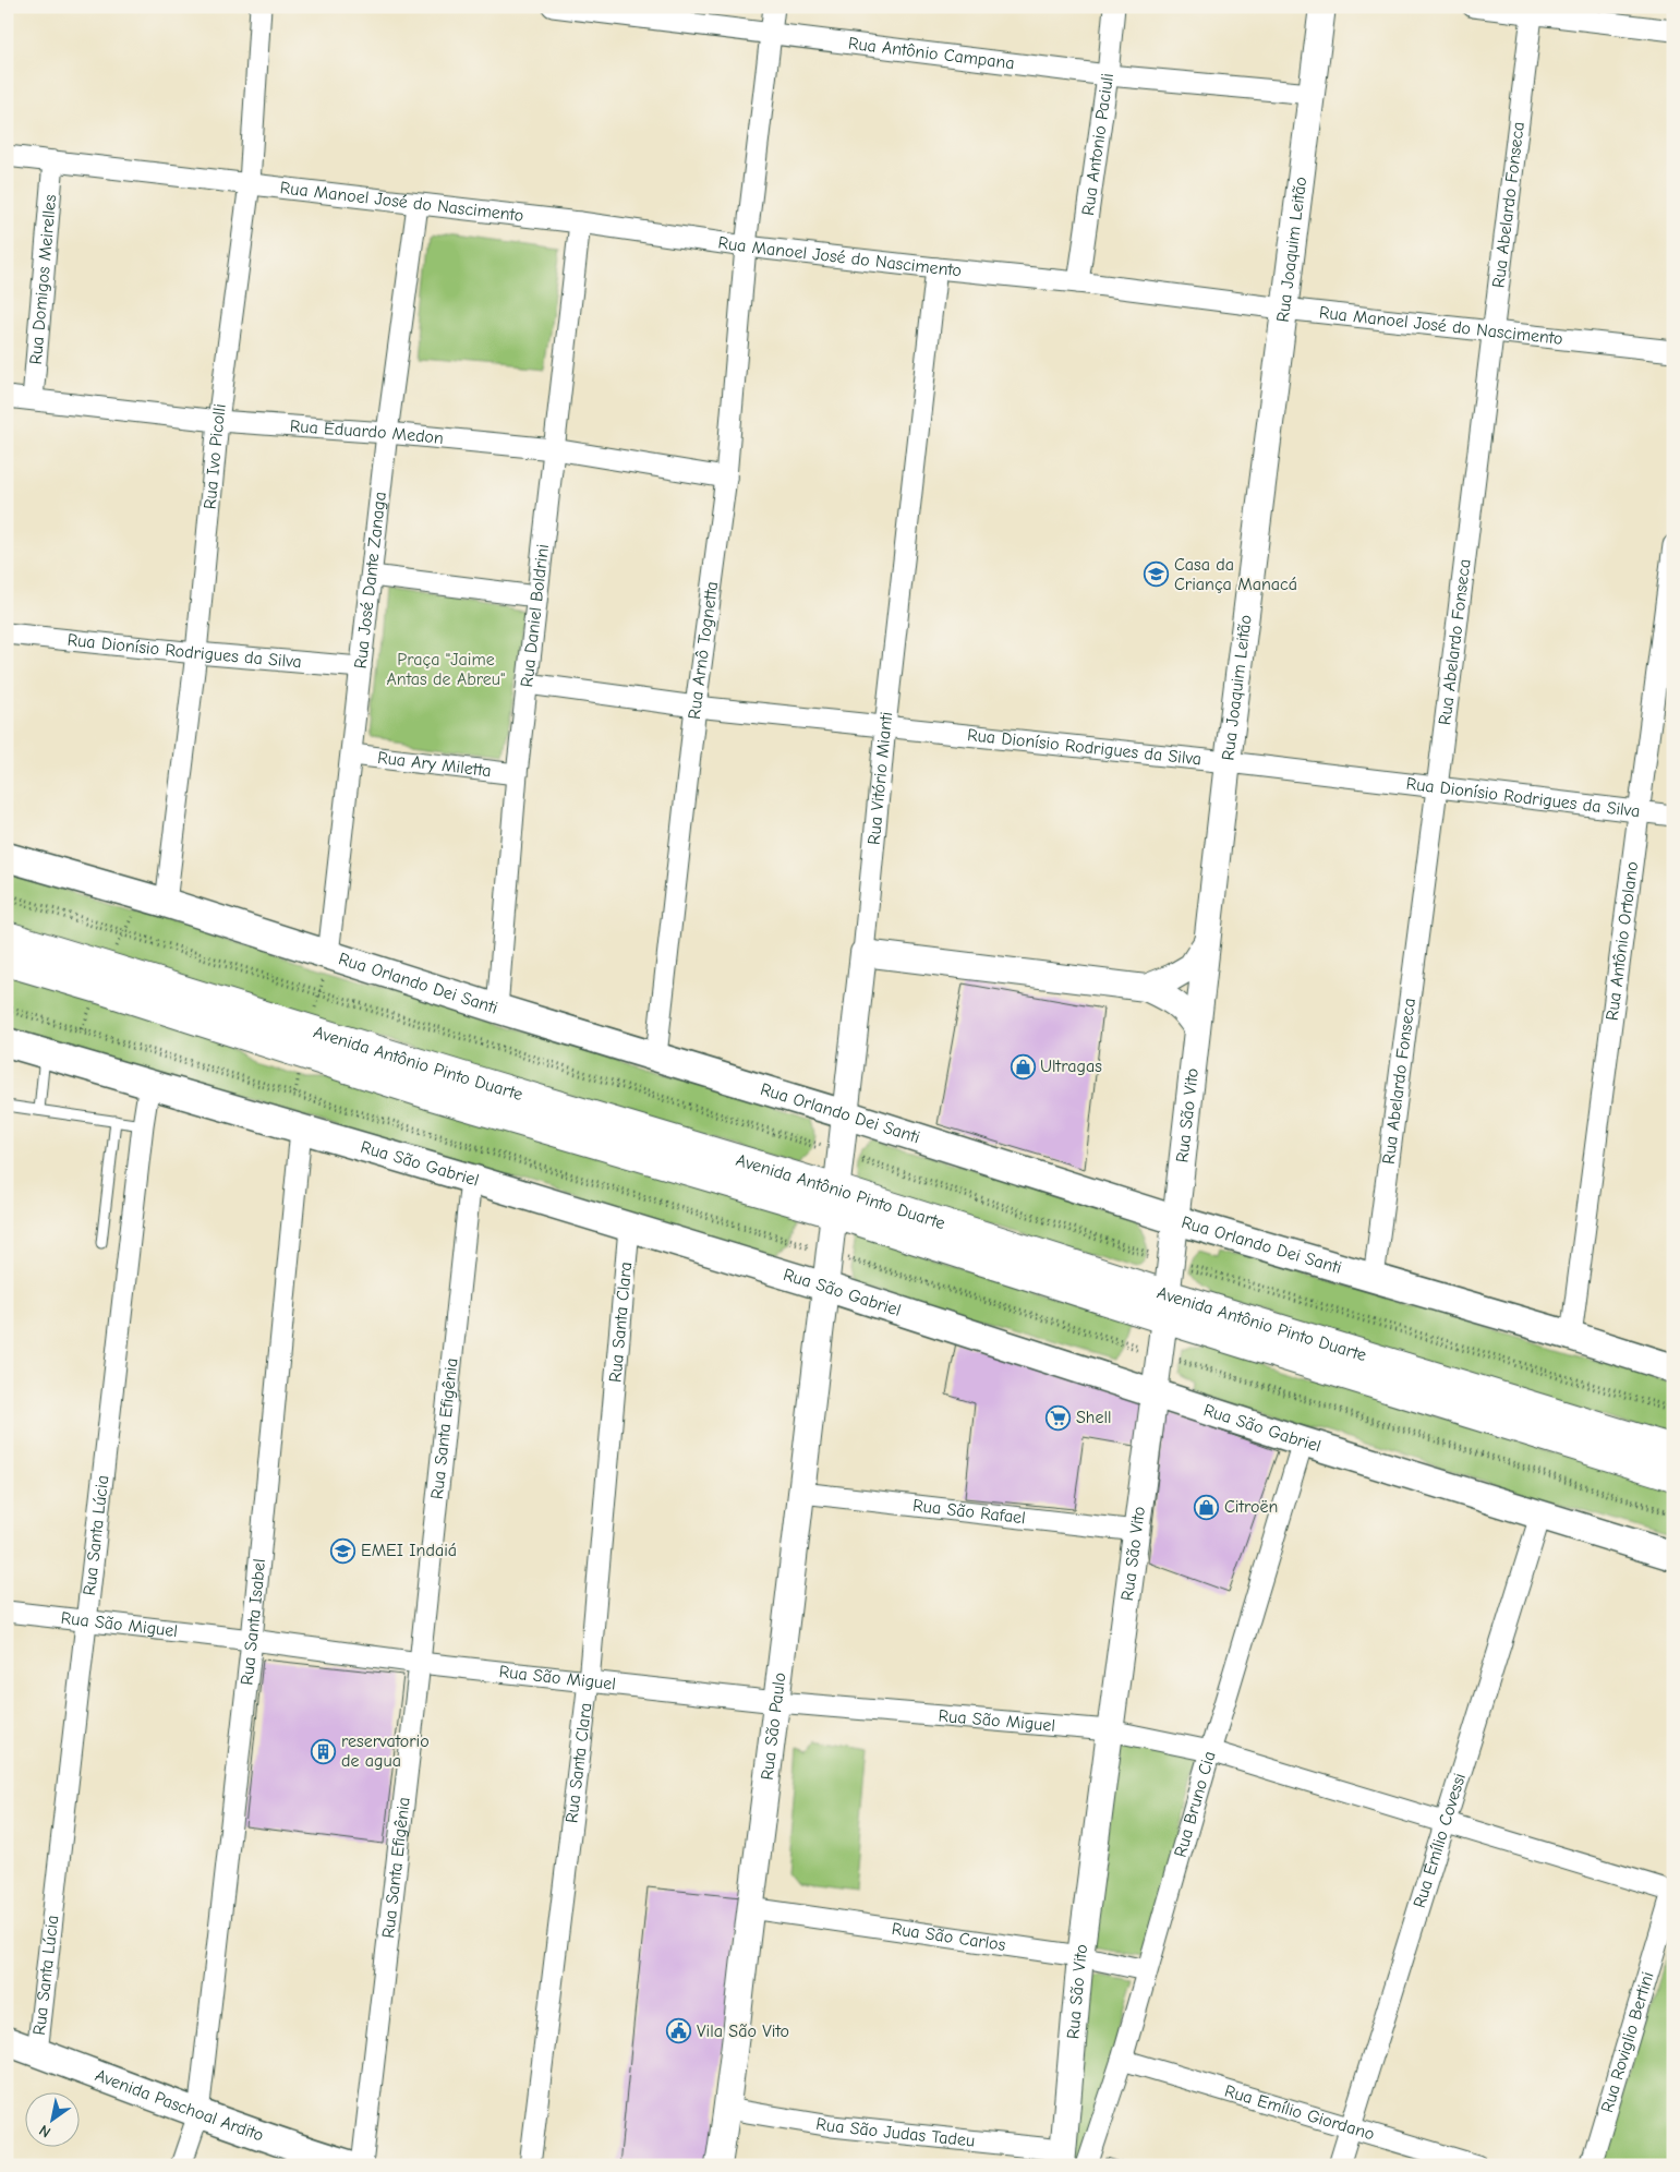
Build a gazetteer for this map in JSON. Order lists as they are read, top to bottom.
{
  "streets": {
    "main road": [
      "Rua Orlando Dei Santi",
      "Avenida Antônio Pinto Duarte",
      "Rua São Gabriel",
      "Avenida Paschoal Ardito"
    ],
    "street": [
      "Rua Antônio Campana",
      "Rua Antonio Paciuli",
      "Rua Manoel José do Nascimento",
      "Rua Abelardo Fonseca",
      "Rua Joaquim Leitão",
      "Rua Domigos Meirelles",
      "Rua Eduardo Medon",
      "Rua Ivo Picolli",
      "Rua José Dante Zanaga",
      "Rua Daniel Boldrini",
      "Rua Dionísio Rodrigues da Silva",
      "Rua Arnô Tognetta",
      "Rua Ary Miletta",
      "Rua Vitório Mianti",
      "Rua Antônio Ortolano",
      "Rua São Vito",
      "Rua Santa Clara",
      "Rua Santa Efigênia",
      "Rua São Rafael",
      "Rua Santa Lúcia",
      "Rua Santa Isabel",
      "Rua São Miguel",
      "Rua São Paulo",
      "Rua Bruno Cia",
      "Rua Emílio Covessi",
      "Rua São Carlos",
      "Rua Roviglio Bertini",
      "Rua Emílio Giordano",
      "Rua São Judas Tadeu"
    ]
  },
  "crossings": [
    ["Rua Antônio Campana", "Rua Antonio Paciuli"],
    ["Rua Antônio Campana", "Rua Joaquim Leitão"],
    ["Rua Antônio Campana", "Rua Arnô Tognetta"],
    ["Rua Antonio Paciuli", "Rua Manoel José do Nascimento"],
    ["Rua Manoel José do Nascimento", "Rua Abelardo Fonseca"],
    ["Rua Manoel José do Nascimento", "Rua Joaquim Leitão"],
    ["Rua Manoel José do Nascimento", "Rua Domigos Meirelles"],
    ["Rua Manoel José do Nascimento", "Rua Ivo Picolli"],
    ["Rua Manoel José do Nascimento", "Rua José Dante Zanaga"],
    ["Rua Manoel José do Nascimento", "Rua Daniel Boldrini"],
    ["Rua Manoel José do Nascimento", "Rua Arnô Tognetta"],
    ["Rua Manoel José do Nascimento", "Rua Vitório Mianti"],
    ["Rua Abelardo Fonseca", "Rua Dionísio Rodrigues da Silva"],
    ["Rua Abelardo Fonseca", "Rua Orlando Dei Santi"],
    ["Rua Joaquim Leitão", "Rua Dionísio Rodrigues da Silva"],
    ["Rua Joaquim Leitão", "Rua Vitório Mianti"],
    ["Rua Joaquim Leitão", "Rua São Vito"],
    ["Rua Domigos Meirelles", "Rua Eduardo Medon"],
    ["Rua Eduardo Medon", "Rua Ivo Picolli"],
    ["Rua Eduardo Medon", "Rua José Dante Zanaga"],
    ["Rua Eduardo Medon", "Rua Daniel Boldrini"],
    ["Rua Eduardo Medon", "Rua Arnô Tognetta"],
    ["Rua Ivo Picolli", "Rua Dionísio Rodrigues da Silva"],
    ["Rua Ivo Picolli", "Rua Orlando Dei Santi"],
    ["Rua José Dante Zanaga", "Rua Dionísio Rodrigues da Silva"],
    ["Rua José Dante Zanaga", "Rua Ary Miletta"],
    ["Rua José Dante Zanaga", "Rua Orlando Dei Santi"],
    ["Rua Daniel Boldrini", "Rua Dionísio Rodrigues da Silva"],
    ["Rua Daniel Boldrini", "Rua Ary Miletta"],
    ["Rua Daniel Boldrini", "Rua Orlando Dei Santi"],
    ["Rua Dionísio Rodrigues da Silva", "Rua Arnô Tognetta"],
    ["Rua Dionísio Rodrigues da Silva", "Rua Vitório Mianti"],
    ["Rua Dionísio Rodrigues da Silva", "Rua Antônio Ortolano"],
    ["Rua Arnô Tognetta", "Rua Orlando Dei Santi"],
    ["Rua Vitório Mianti", "Rua Orlando Dei Santi"],
    ["Rua Vitório Mianti", "Avenida Antônio Pinto Duarte"],
    ["Rua Vitório Mianti", "Rua São Gabriel"],
    ["Rua Vitório Mianti", "Rua São Paulo"],
    ["Rua Antônio Ortolano", "Rua Orlando Dei Santi"],
    ["Rua Orlando Dei Santi", "Rua São Vito"],
    ["Avenida Antônio Pinto Duarte", "Rua São Vito"],
    ["Rua São Vito", "Rua São Gabriel"],
    ["Rua São Vito", "Rua São Rafael"],
    ["Rua São Vito", "Rua São Miguel"],
    ["Rua São Vito", "Rua São Carlos"],
    ["Rua São Vito", "Rua São Judas Tadeu"],
    ["Rua São Gabriel", "Rua Santa Clara"],
    ["Rua São Gabriel", "Rua Santa Efigênia"],
    ["Rua São Gabriel", "Rua Santa Lúcia"],
    ["Rua São Gabriel", "Rua Santa Isabel"],
    ["Rua São Gabriel", "Rua São Paulo"],
    ["Rua São Gabriel", "Rua Bruno Cia"],
    ["Rua São Gabriel", "Rua Emílio Covessi"],
    ["Rua Santa Clara", "Rua São Miguel"],
    ["Rua Santa Efigênia", "Rua São Miguel"],
    ["Rua São Rafael", "Rua São Paulo"],
    ["Rua Santa Lúcia", "Rua São Miguel"],
    ["Rua Santa Lúcia", "Avenida Paschoal Ardito"],
    ["Rua Santa Isabel", "Rua São Miguel"],
    ["Rua Santa Isabel", "Avenida Paschoal Ardito"],
    ["Rua São Miguel", "Rua São Paulo"],
    ["Rua São Miguel", "Rua Bruno Cia"],
    ["Rua São Miguel", "Rua Emílio Covessi"],
    ["Rua São Miguel", "Rua Roviglio Bertini"],
    ["Rua São Paulo", "Rua São Carlos"],
    ["Rua São Paulo", "Rua São Judas Tadeu"],
    ["Rua Bruno Cia", "Rua São Carlos"],
    ["Rua Bruno Cia", "Rua Emílio Giordano"],
    ["Rua Emílio Covessi", "Rua Emílio Giordano"]
  ],
  "parks": ["Praça \"Jaime Antas de Abreu\""],
  "places": {
    "school or university": ["Casa da Criança Manacá", "EMEI Indaiá"],
    "shop": ["Ultragas", "Citroën"],
    "supermarket": ["Shell"],
    "building": ["reservatorio de agua"],
    "public building": ["Vila São Vito"]
  },
  "north": "bottom left"
}
